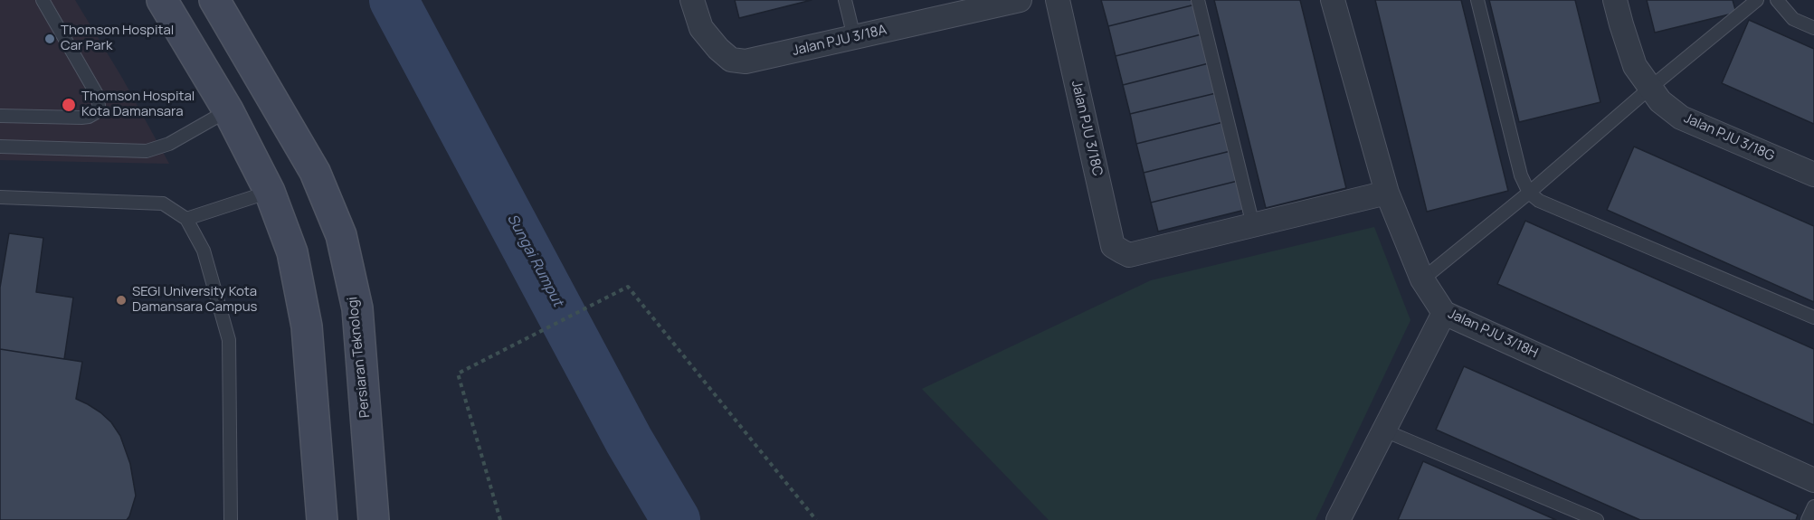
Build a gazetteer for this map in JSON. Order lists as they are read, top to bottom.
{
  "streets": {
    "street": [
      "Jalan PJU 3/18A",
      "Jalan PJU 3/18C",
      "Jalan PJU 3/18G",
      "Jalan PJU 3/18H",
      "Persiaran Teknologi"
    ]
  },
  "water": ["Sungai Rumput"],
  "places": ["Thomson Hospital Car Park", "Thomson Hospital Kota Damansara", "SEGI University Kota Damansara Campus"]
}
